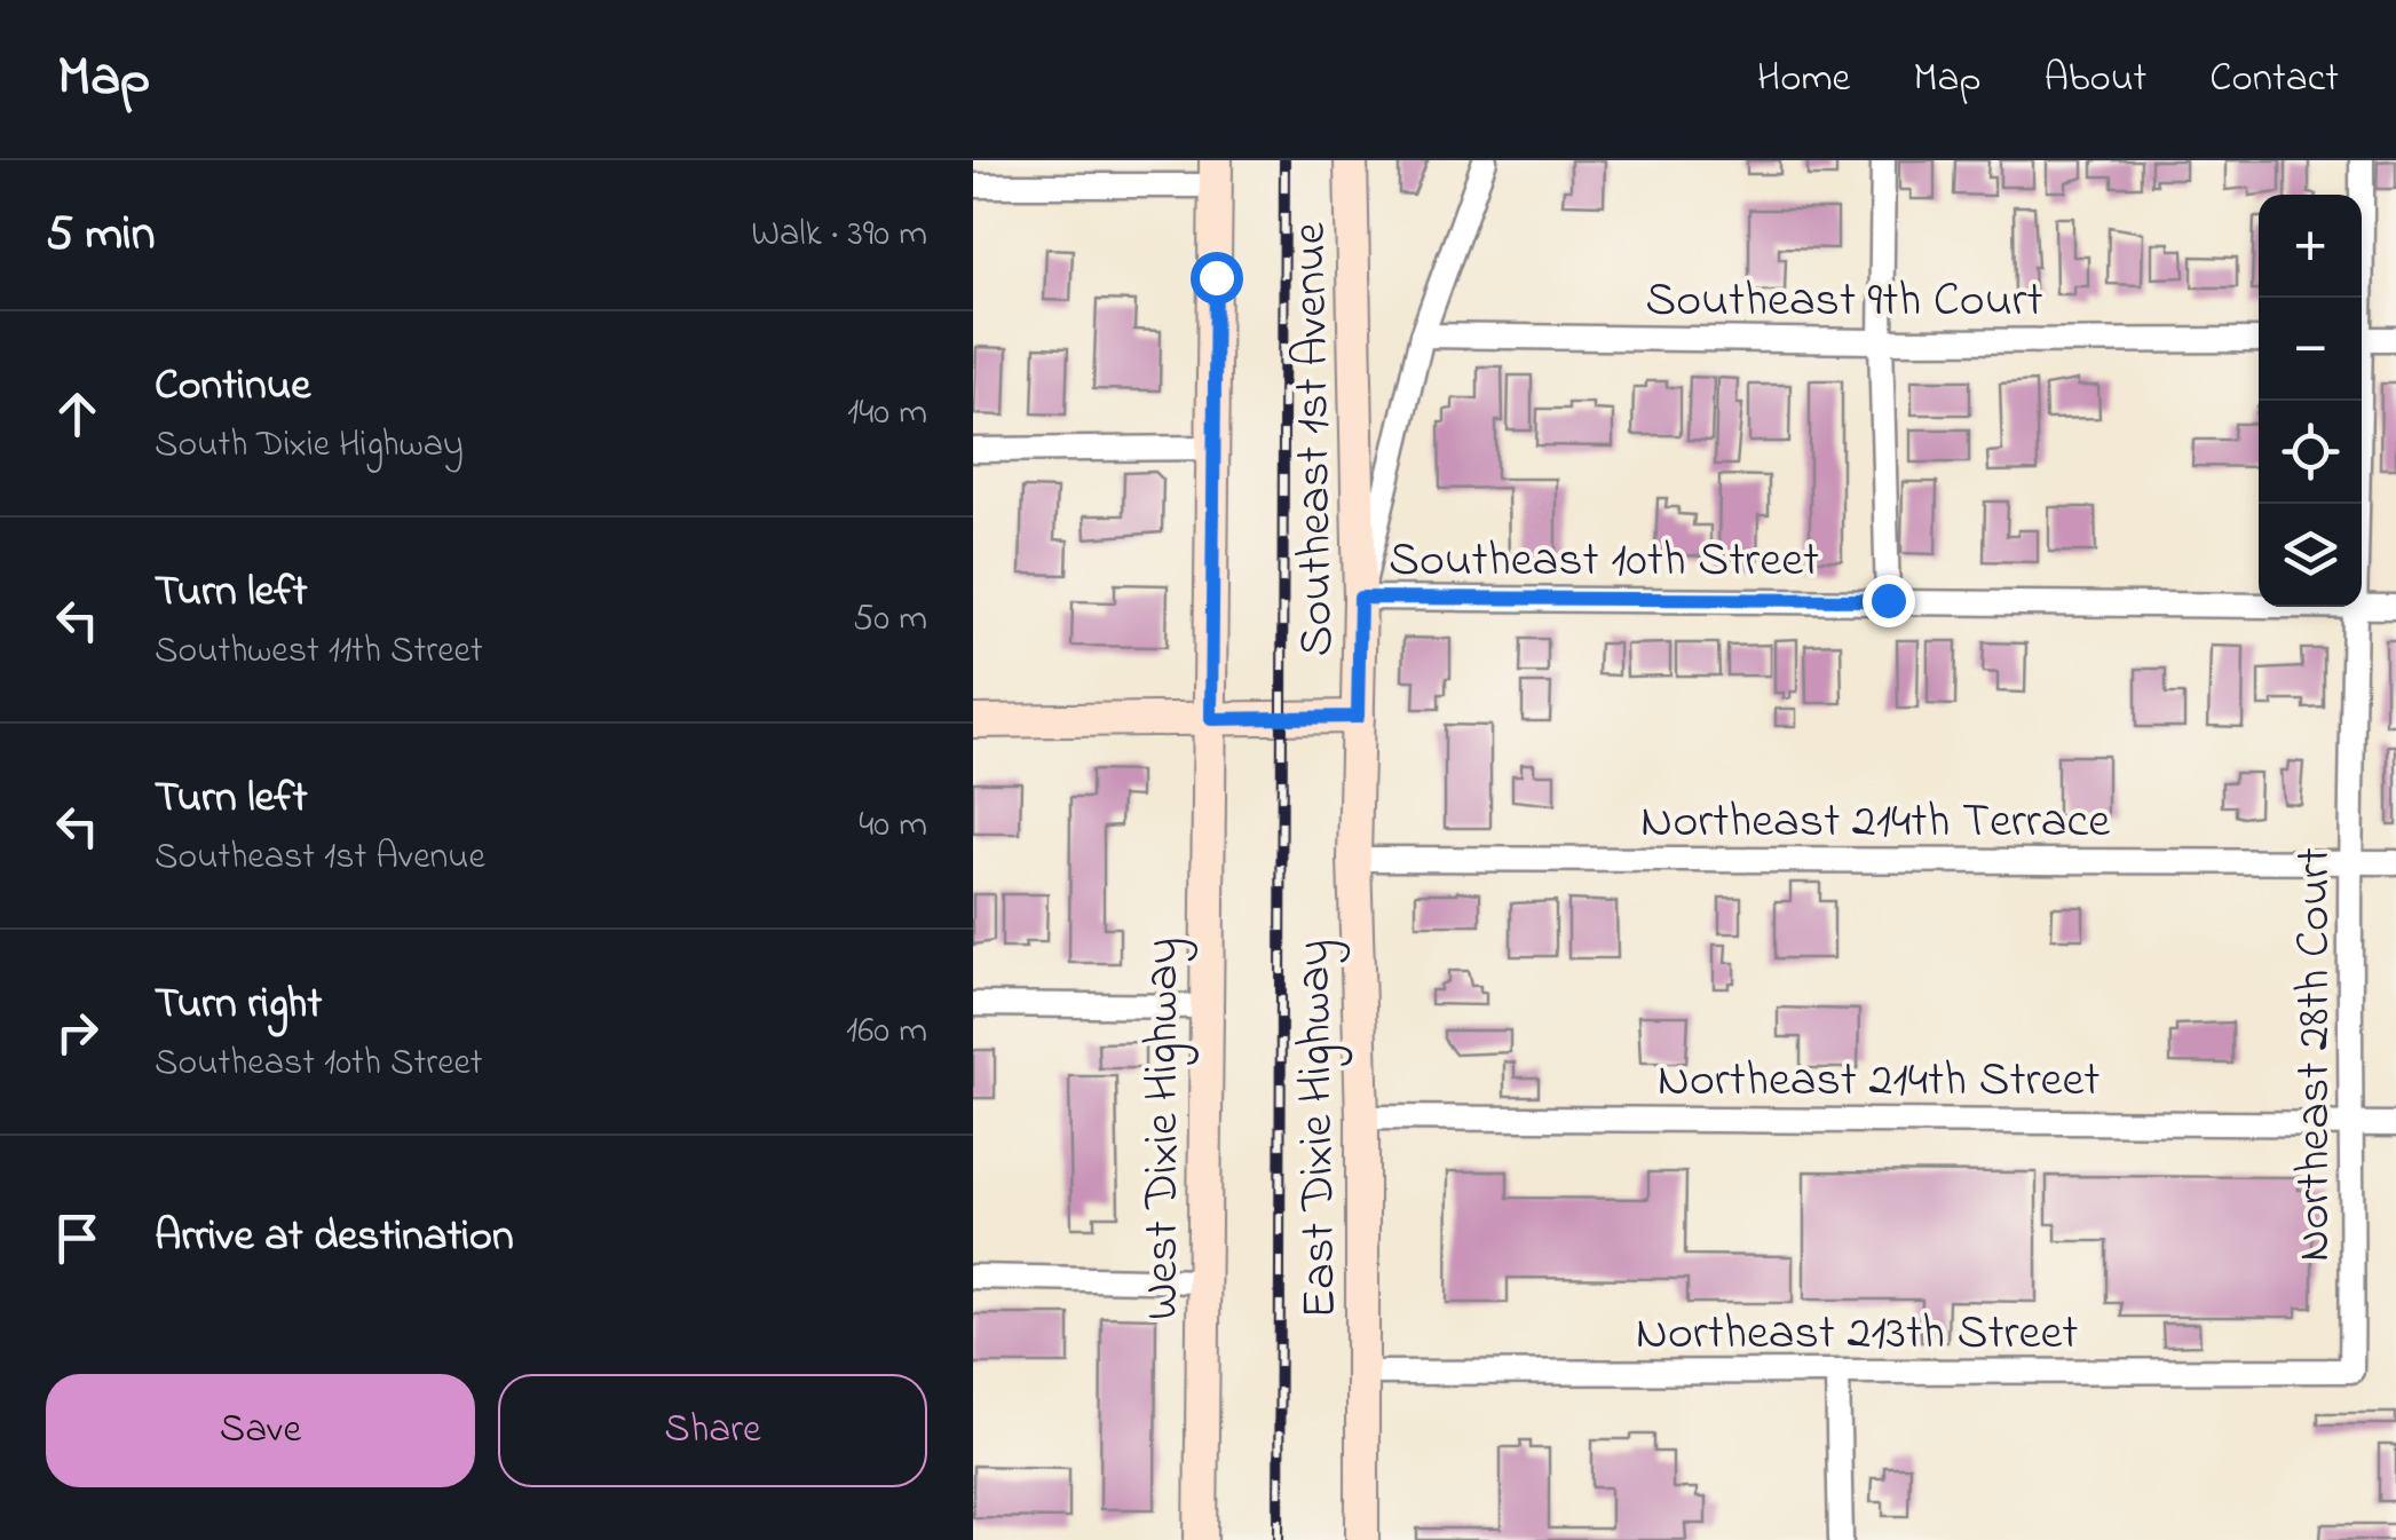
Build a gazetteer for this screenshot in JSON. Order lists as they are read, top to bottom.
{
  "streets": {
    "main road": ["Southeast 1st Avenue", "West Dixie Highway", "East Dixie Highway"],
    "street": [
      "Southeast 9th Court",
      "Southeast 10th Street",
      "Northeast 214th Terrace",
      "Northeast 28th Court",
      "Northeast 214th Street",
      "Northeast 213th Street"
    ]
  },
  "crossings": [
    ["Southeast 1st Avenue", "Southeast 10th Street"],
    ["Southeast 1st Avenue", "East Dixie Highway"],
    ["Southeast 10th Street", "Northeast 28th Court"],
    ["Northeast 214th Terrace", "Northeast 28th Court"],
    ["Northeast 214th Terrace", "East Dixie Highway"],
    ["Northeast 28th Court", "Northeast 214th Street"],
    ["Northeast 28th Court", "Northeast 213th Street"],
    ["Northeast 214th Street", "East Dixie Highway"],
    ["East Dixie Highway", "Northeast 213th Street"]
  ],
  "page": {
    "header": "Map",
    "nav": [
      "Home",
      "Map",
      "About",
      "Contact"
    ],
    "heading": ["5 min", "Walk · 390 m"],
    "map_buttons": ["+", "−"],
    "list": [
      ["Continue", "South Dixie Highway", "140 m"],
      ["Turn left", "Southwest 11th Street", "50 m"],
      ["Turn left", "Southeast 1st Avenue", "40 m"],
      ["Turn right", "Southeast 10th Street", "160 m"],
      "Arrive at destination"
    ],
    "buttons": ["Save", "Share"]
  }
}
